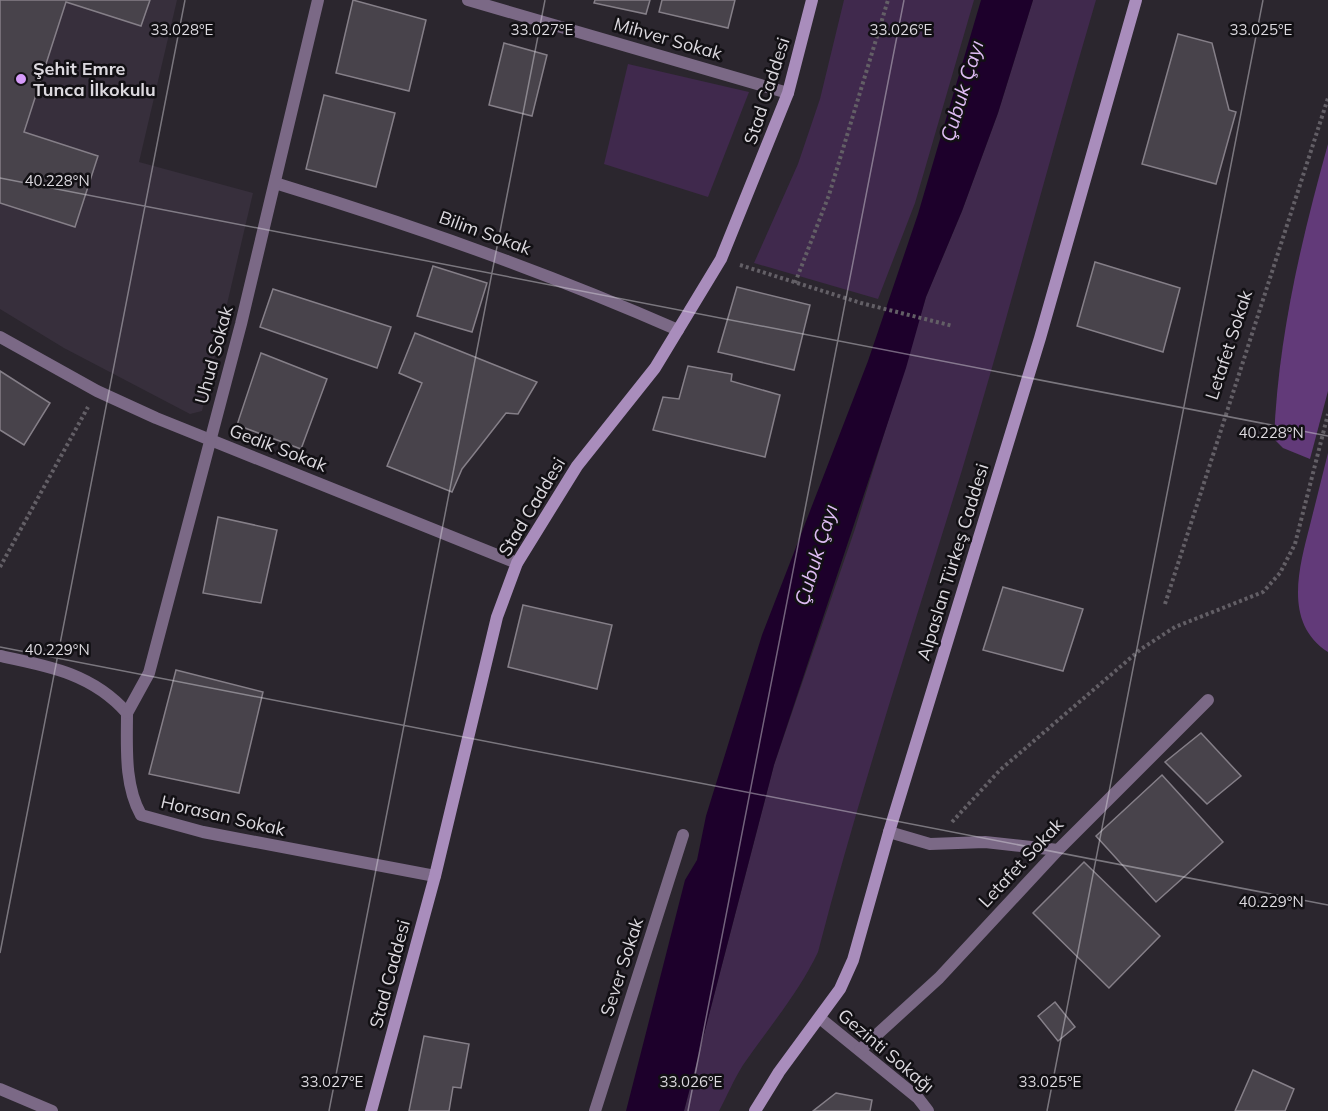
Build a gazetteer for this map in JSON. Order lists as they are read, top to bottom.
{
  "streets": {
    "main road": ["Stad Caddesi", "Alpaslan Türkeş Caddesi"],
    "street": [
      "Mihver Sokak",
      "Bilim Sokak",
      "Letafet Sokak",
      "Uhud Sokak",
      "Gedik Sokak",
      "Horasan Sokak",
      "Sever Sokak",
      "Gezinti Sokağı"
    ]
  },
  "crossings": [
    ["Mihver Sokak", "Stad Caddesi"],
    ["Stad Caddesi", "Bilim Sokak"],
    ["Stad Caddesi", "Gedik Sokak"],
    ["Stad Caddesi", "Horasan Sokak"],
    ["Bilim Sokak", "Uhud Sokak"],
    ["Letafet Sokak", "Gezinti Sokağı"],
    ["Uhud Sokak", "Gedik Sokak"],
    ["Uhud Sokak", "Horasan Sokak"],
    ["Alpaslan Türkeş Caddesi", "Gezinti Sokağı"]
  ],
  "water": ["Çubuk Çayı"],
  "places": ["Şehit Emre Tunca İlkokulu"],
  "coordinates": [
    "33.028°E",
    "33.027°E",
    "33.026°E",
    "33.025°E",
    "40.228°N",
    "40.229°N"
  ]
}
